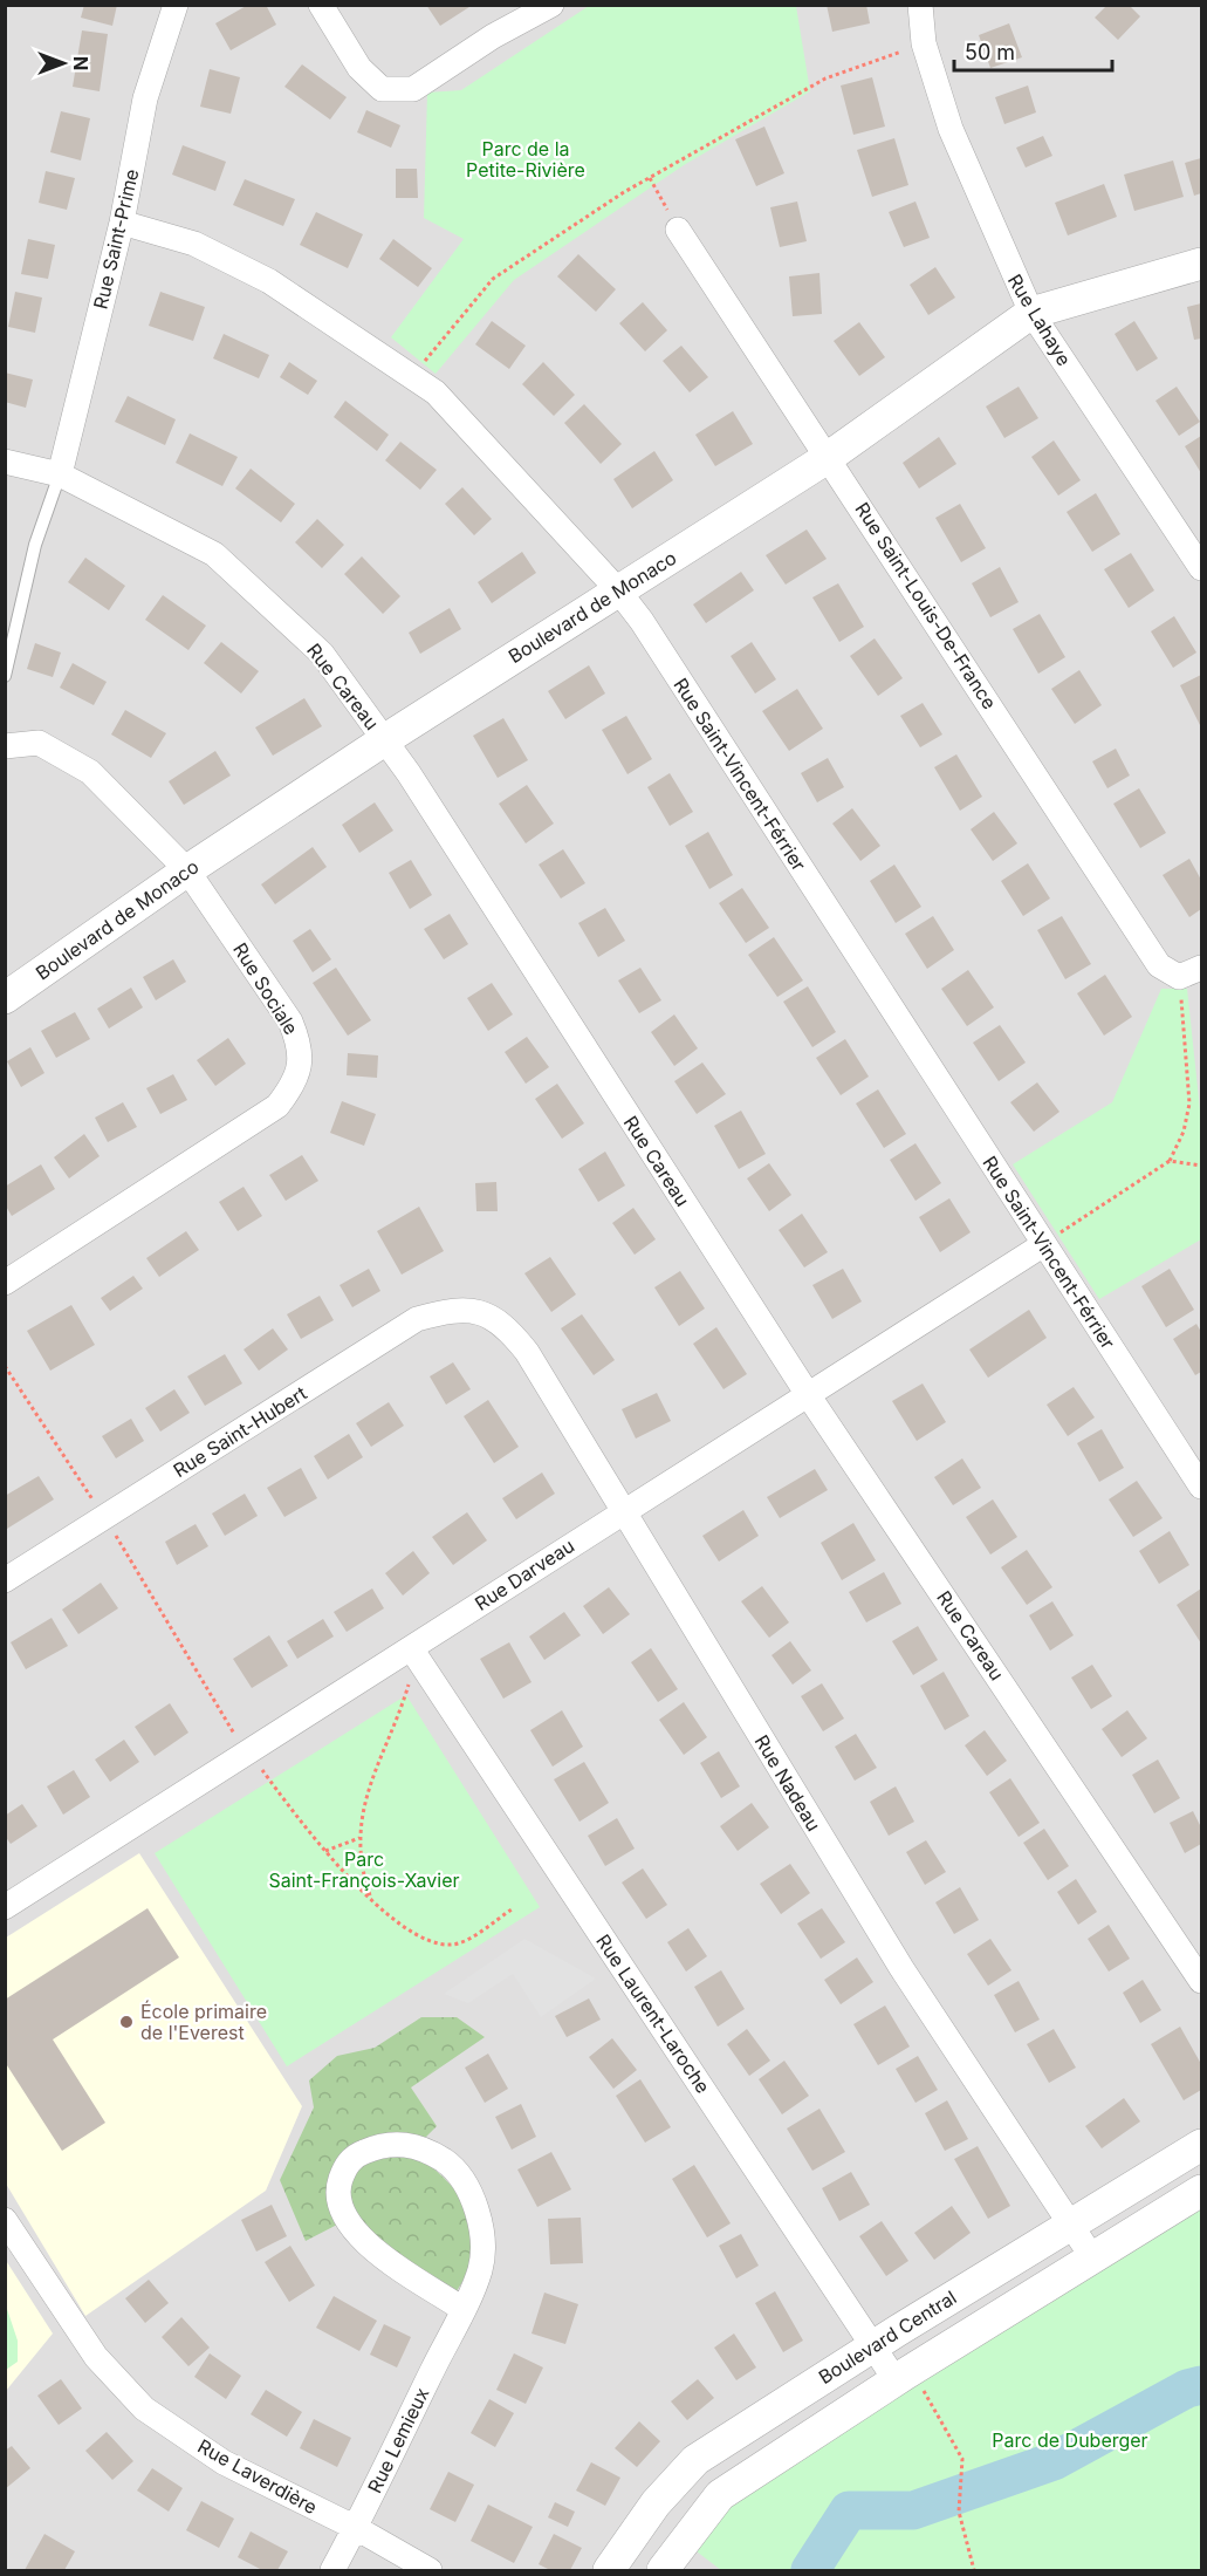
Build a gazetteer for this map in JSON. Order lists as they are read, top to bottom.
{
  "streets": {
    "street": [
      "Rue Saint-Prime",
      "Rue Lahaye",
      "Rue Saint-Louis-De-France",
      "Boulevard de Monaco",
      "Rue Careau",
      "Rue Saint-Vincent-Férrier",
      "Rue Sociale",
      "Rue Saint-Hubert",
      "Rue Darveau",
      "Rue Nadeau",
      "Rue Laurent-Laroche",
      "Boulevard Central",
      "Rue Lemieux",
      "Rue Laverdière"
    ]
  },
  "crossings": [
    ["Rue Saint-Prime", "Rue Careau"],
    ["Rue Saint-Prime", "Rue Saint-Vincent-Férrier"],
    ["Rue Lahaye", "Boulevard de Monaco"],
    ["Rue Saint-Louis-De-France", "Boulevard de Monaco"],
    ["Boulevard de Monaco", "Rue Careau"],
    ["Boulevard de Monaco", "Rue Saint-Vincent-Férrier"],
    ["Boulevard de Monaco", "Rue Sociale"],
    ["Rue Careau", "Rue Darveau"],
    ["Rue Saint-Vincent-Férrier", "Rue Darveau"],
    ["Rue Saint-Hubert", "Rue Nadeau"],
    ["Rue Darveau", "Rue Nadeau"],
    ["Rue Darveau", "Rue Laurent-Laroche"],
    ["Rue Nadeau", "Boulevard Central"],
    ["Rue Laurent-Laroche", "Boulevard Central"],
    ["Rue Lemieux", "Rue Laverdière"]
  ],
  "parks": ["Parc de la Petite-Rivière", "Parc Saint-François-Xavier", "Parc de Duberger"],
  "places": ["École primaire de l'Everest"],
  "scale_bar": "50 m",
  "north": "right"
}
